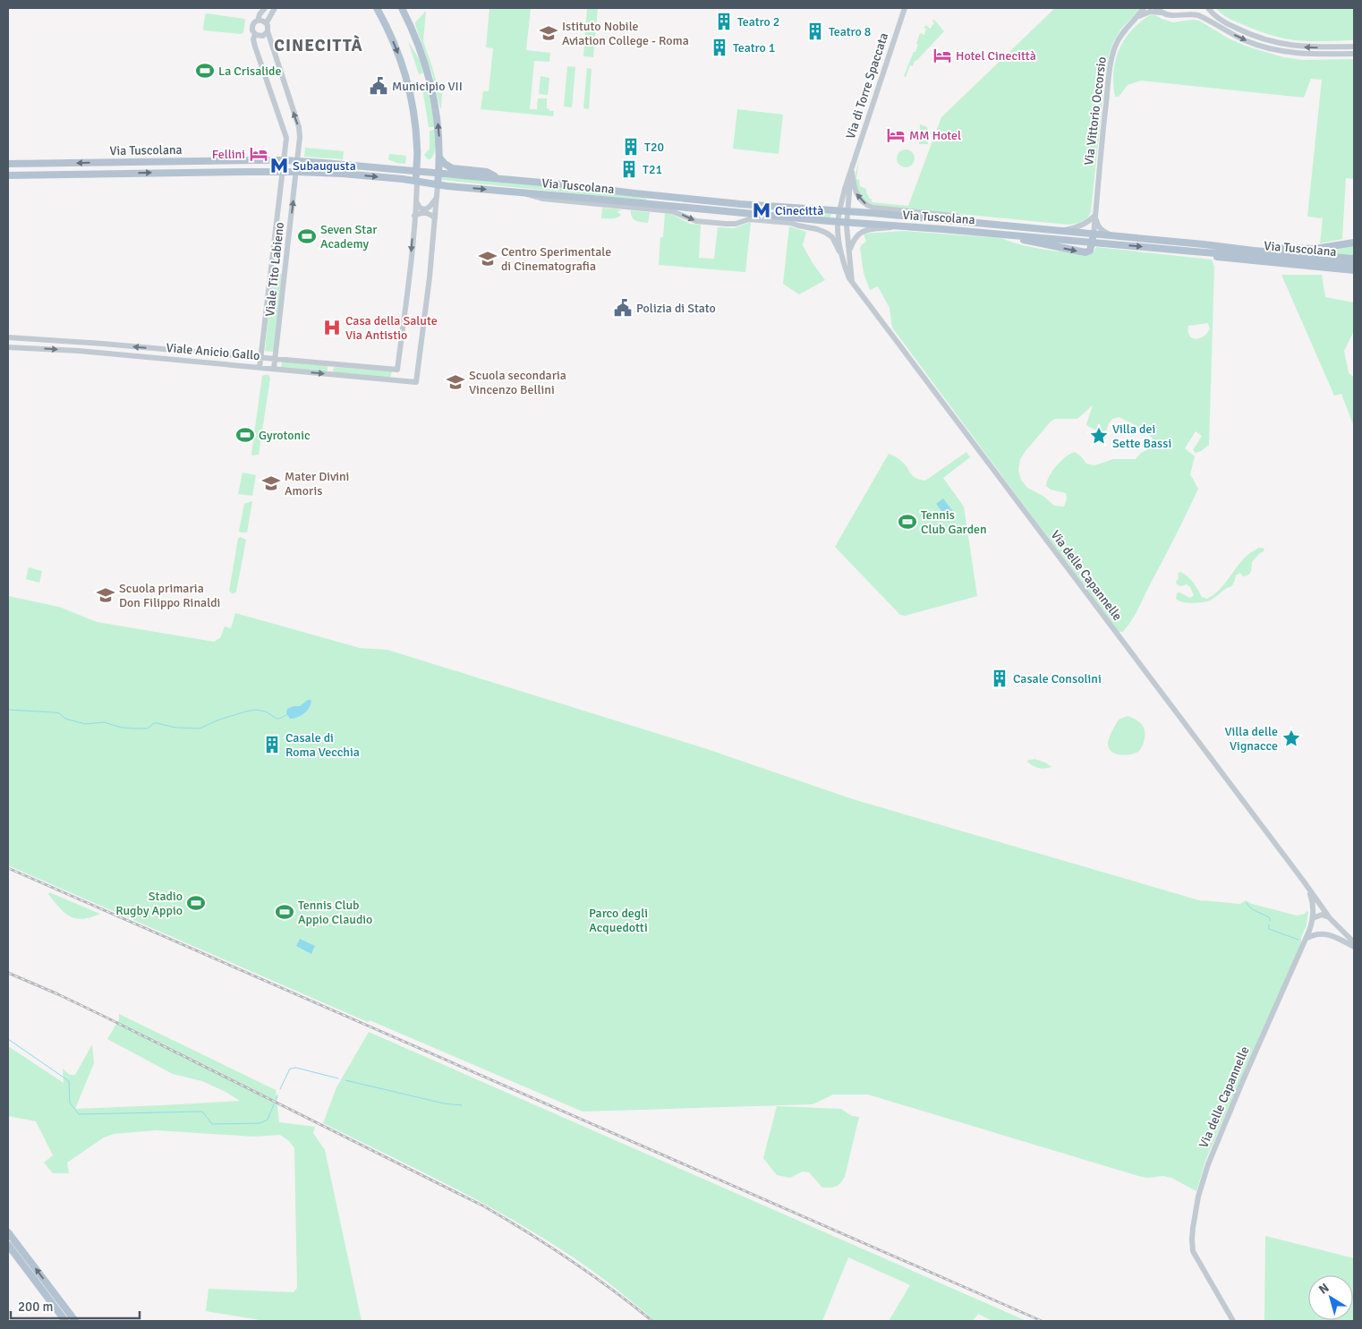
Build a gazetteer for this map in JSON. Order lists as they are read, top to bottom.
{
  "streets": {
    "main road": ["Via Tuscolana"],
    "street": [
      "Via di Torre Spaccata",
      "Via Vittorio Occorsio",
      "Viale Tito Labieno",
      "Viale Anicio Gallo",
      "Via delle Capannelle"
    ]
  },
  "crossings": [
    ["Via di Torre Spaccata", "Via Tuscolana"],
    ["Via di Torre Spaccata", "Via delle Capannelle"],
    ["Via Vittorio Occorsio", "Via Tuscolana"],
    ["Via Tuscolana", "Viale Tito Labieno"],
    ["Via Tuscolana", "Via delle Capannelle"],
    ["Viale Tito Labieno", "Viale Anicio Gallo"]
  ],
  "districts": ["CINECITTÀ"],
  "parks": ["Parco degli Acquedotti"],
  "places": {
    "building": [
      "Teatro 2",
      "Teatro 8",
      "Teatro 1",
      "T20",
      "T21",
      "Casale Consolini",
      "Casale di Roma Vecchia"
    ],
    "school or university": [
      "Istituto Nobile Aviation College - Roma",
      "Centro Sperimentale di Cinematografia",
      "Scuola secondaria Vincenzo Bellini",
      "Mater Divini Amoris",
      "Scuola primaria Don Filippo Rinaldi"
    ],
    "hotel": ["Hotel Cinecittà", "MM Hotel", "Fellini"],
    "sports": [
      "La Crisalide",
      "Seven Star Academy",
      "Gyrotonic",
      "Tennis Club Garden",
      "Stadio Rugby Appio",
      "Tennis Club Appio Claudio"
    ],
    "public building": ["Municipio VII", "Polizia di Stato"],
    "metro station": ["Subaugusta", "Cinecittà"],
    "hospital": ["Casa della Salute Via Antistio"],
    "place": ["Villa dei Sette Bassi", "Villa delle Vignacce"]
  },
  "scale_bar": "200 m",
  "north": "top left"
}
